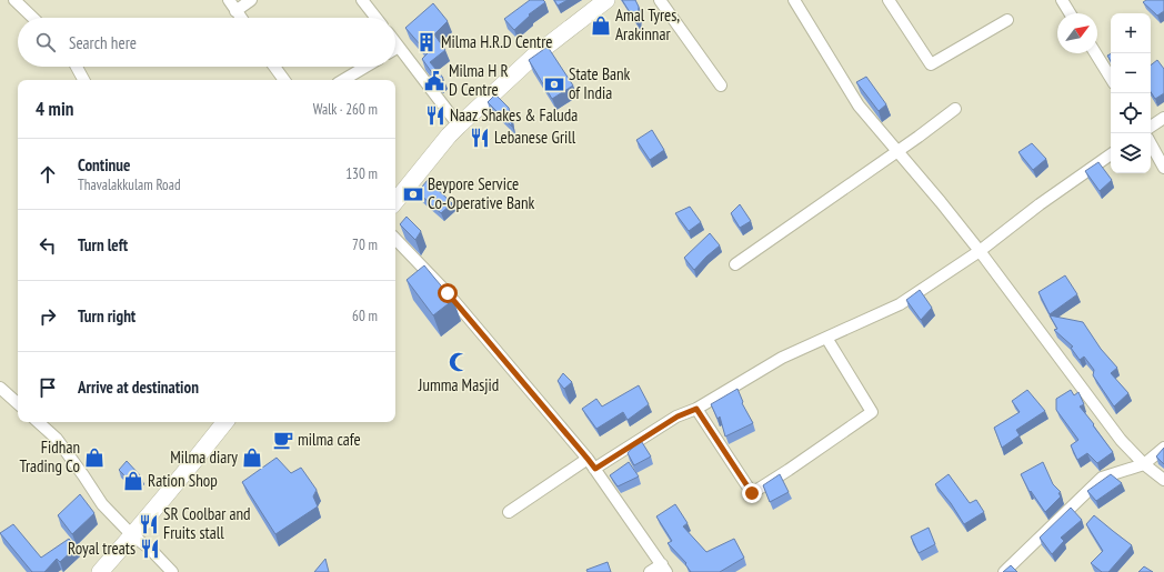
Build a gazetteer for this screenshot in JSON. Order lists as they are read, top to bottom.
{
  "places": {
    "shop": [
      "Amal Tyres, Arakinnar",
      "Fidhan Trading Co",
      "Milma diary",
      "Ration Shop"
    ],
    "building": ["Milma H.R.D Centre"],
    "public building": ["Milma H R D Centre"],
    "bank": ["State Bank of India", "Beypore Service Co-Operative Bank"],
    "restaurant": [
      "Naaz Shakes & Faluda",
      "Lebanese Grill",
      "SR Coolbar and Fruits stall",
      "Royal treats"
    ],
    "mosque": ["Jumma Masjid"],
    "cafe": ["milma cafe"]
  },
  "north": "top right",
  "page": {
    "map_buttons": ["+", "−"],
    "search": "Search here",
    "heading": ["4 min", "Walk · 260 m"],
    "list": [
      ["Continue", "Thavalakkulam Road", "130 m"],
      ["Turn left", "70 m"],
      ["Turn right", "60 m"],
      "Arrive at destination"
    ]
  }
}
